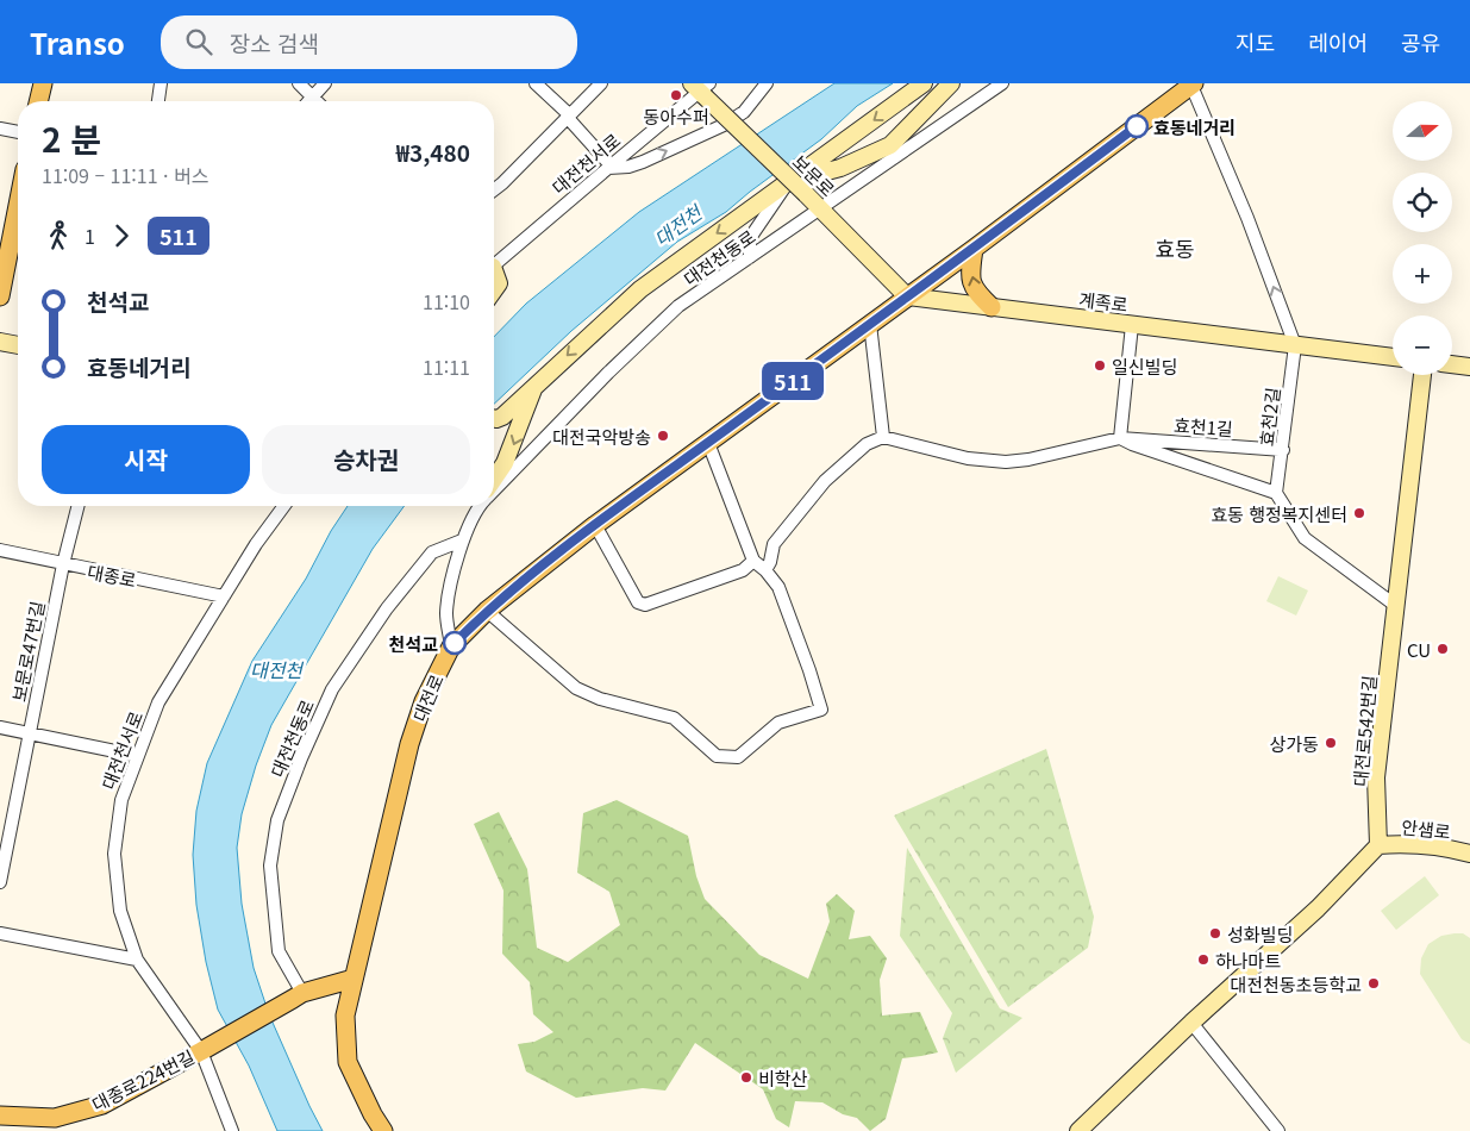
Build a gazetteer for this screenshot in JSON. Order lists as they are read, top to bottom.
{
  "streets": {
    "main road": [
      "보문로",
      "계족로",
      "대전로",
      "대전로542번길",
      "안샘로",
      "대종로224번길"
    ],
    "street": [
      "대전천서로",
      "대전천동로",
      "효천2길",
      "효천1길",
      "대종로",
      "보문로47번길"
    ]
  },
  "crossings": [
    ["대전천서로", "보문로"],
    ["대전천서로", "대종로"],
    ["대전천서로", "대종로224번길"],
    ["보문로", "대전천동로"],
    ["보문로", "계족로"],
    ["보문로", "대전로"],
    ["대전천동로", "대전로"],
    ["대전천동로", "대종로224번길"],
    ["계족로", "효천2길"],
    ["계족로", "대전로"],
    ["효천2길", "효천1길"],
    ["대종로", "보문로47번길"],
    ["대전로542번길", "안샘로"]
  ],
  "districts": ["효동"],
  "water": ["대전천"],
  "places": [
    "동아수퍼",
    "효동네거리",
    "일신빌딩",
    "대전국악방송",
    "효동 행정복지센터",
    "천석교",
    "CU",
    "상가동",
    "성화빌딩",
    "하나마트",
    "대전천동초등학교",
    "비학산"
  ],
  "lines": ["bus line 511"],
  "north": "right",
  "page": {
    "header": "Transo",
    "search": "장소 검색",
    "nav": ["지도", "레이어", "공유"],
    "on_map": "511",
    "map_buttons": ["+", "−"],
    "heading": ["2 분", "11:09 – 11:11 · 버스", "₩3,480"],
    "legs": ["1", "511"],
    "list": [
      {
        "name": "천석교",
        "value": "11:10"
      },
      {
        "name": "효동네거리",
        "value": "11:11"
      }
    ],
    "buttons": ["시작", "승차권"]
  }
}
